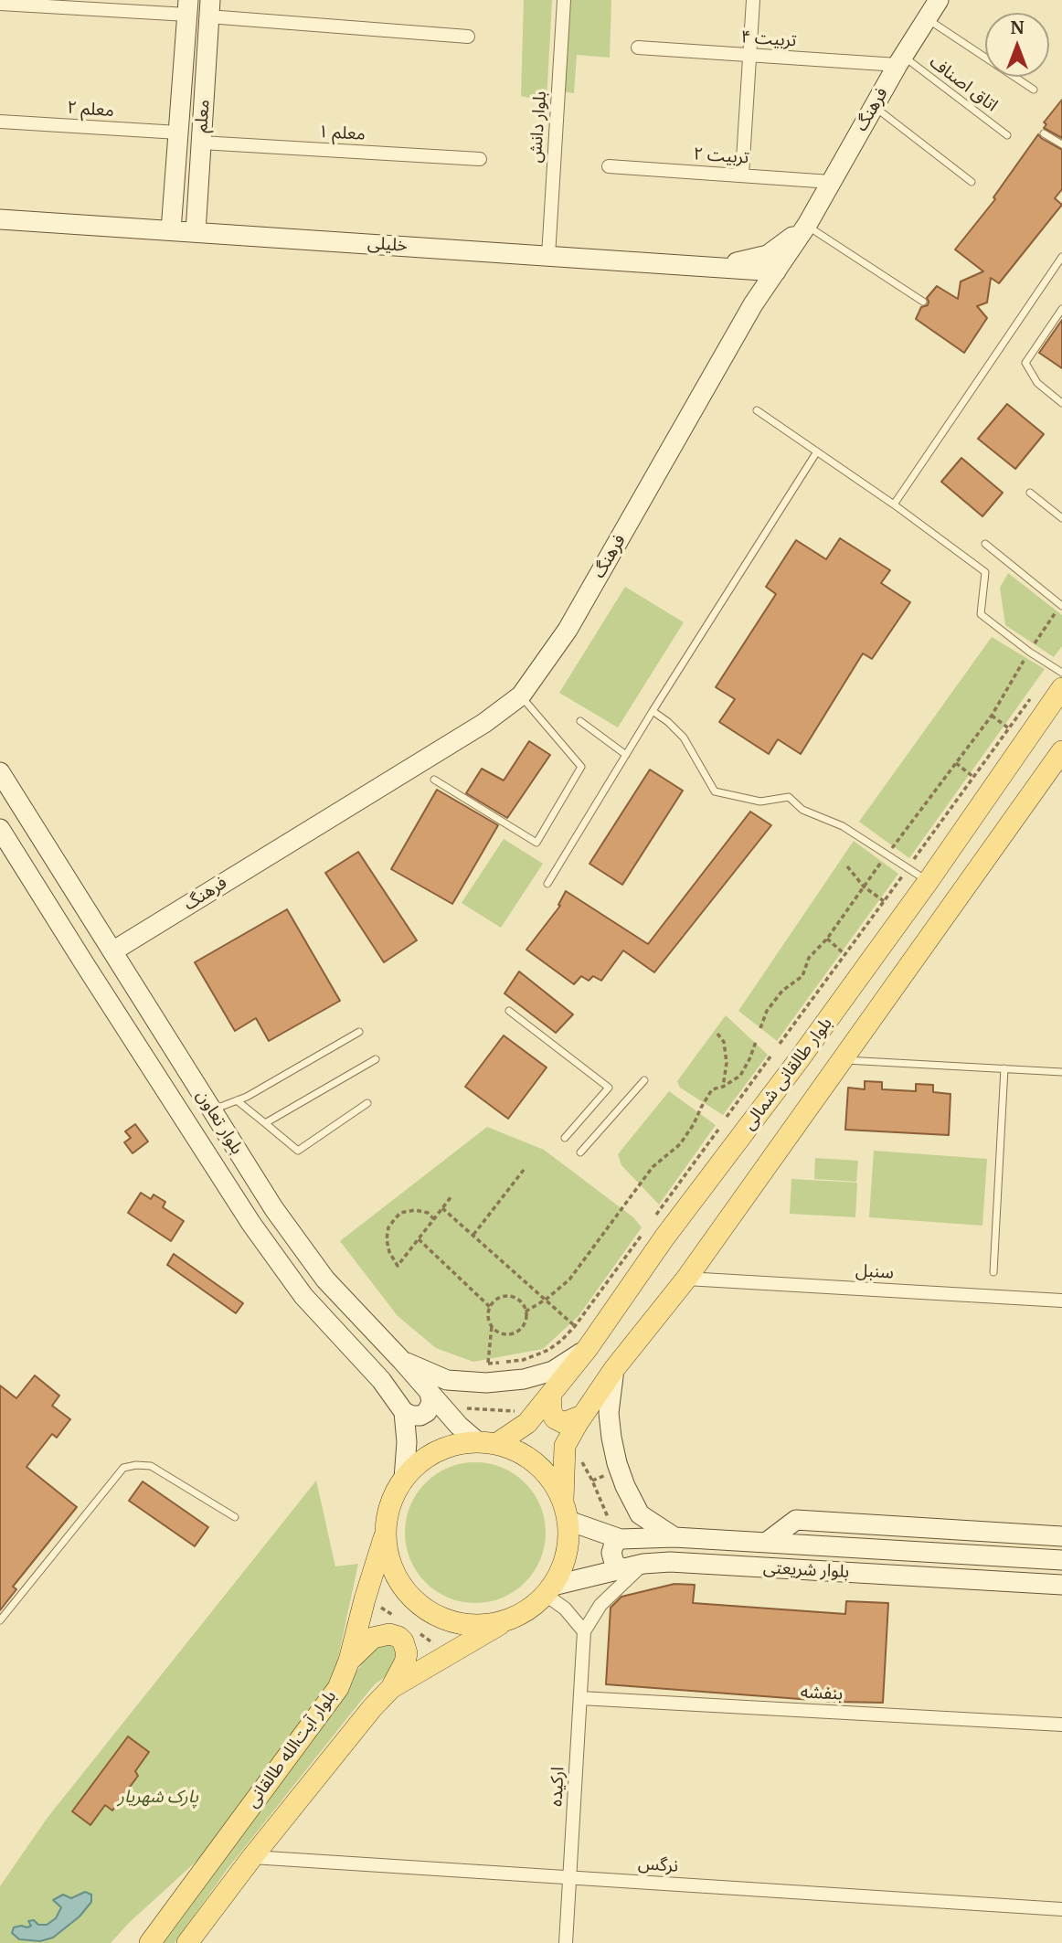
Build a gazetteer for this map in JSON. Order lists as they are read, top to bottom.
{
  "streets": {
    "main road": [
      "فرهنگ",
      "معلم",
      "خلیلی",
      "بلوار طالقانی شمالی",
      "بلوار تعاون",
      "بلوار شریعتی",
      "بلوار آیت‌الله طالقانی"
    ],
    "street": [
      "تربیت ۴",
      "معلم ۲",
      "بلوار دانش",
      "معلم ۱",
      "تربیت ۲",
      "سنبل",
      "بنفشه",
      "ارکیده",
      "نرگس"
    ],
    "lane": ["اتاق اصناف"]
  },
  "crossings": [
    ["تربیت ۴", "اتاق اصناف"],
    ["تربیت ۴", "فرهنگ"],
    ["اتاق اصناف", "فرهنگ"],
    ["معلم ۲", "معلم"],
    ["فرهنگ", "تربیت ۲"],
    ["فرهنگ", "خلیلی"],
    ["فرهنگ", "بلوار تعاون"],
    ["معلم", "معلم ۱"],
    ["معلم", "خلیلی"],
    ["بلوار دانش", "خلیلی"],
    ["بلوار طالقانی شمالی", "بلوار تعاون"],
    ["بلوار طالقانی شمالی", "سنبل"],
    ["بلوار طالقانی شمالی", "بلوار شریعتی"],
    ["بلوار طالقانی شمالی", "بلوار آیت‌الله طالقانی"],
    ["بلوار تعاون", "بلوار شریعتی"],
    ["بلوار تعاون", "بلوار آیت‌الله طالقانی"],
    ["بلوار شریعتی", "بلوار آیت‌الله طالقانی"],
    ["بلوار شریعتی", "ارکیده"],
    ["بنفشه", "ارکیده"],
    ["بلوار آیت‌الله طالقانی", "نرگس"],
    ["ارکیده", "نرگس"]
  ],
  "parks": ["پارک شهریار"],
  "north": "top"
}
